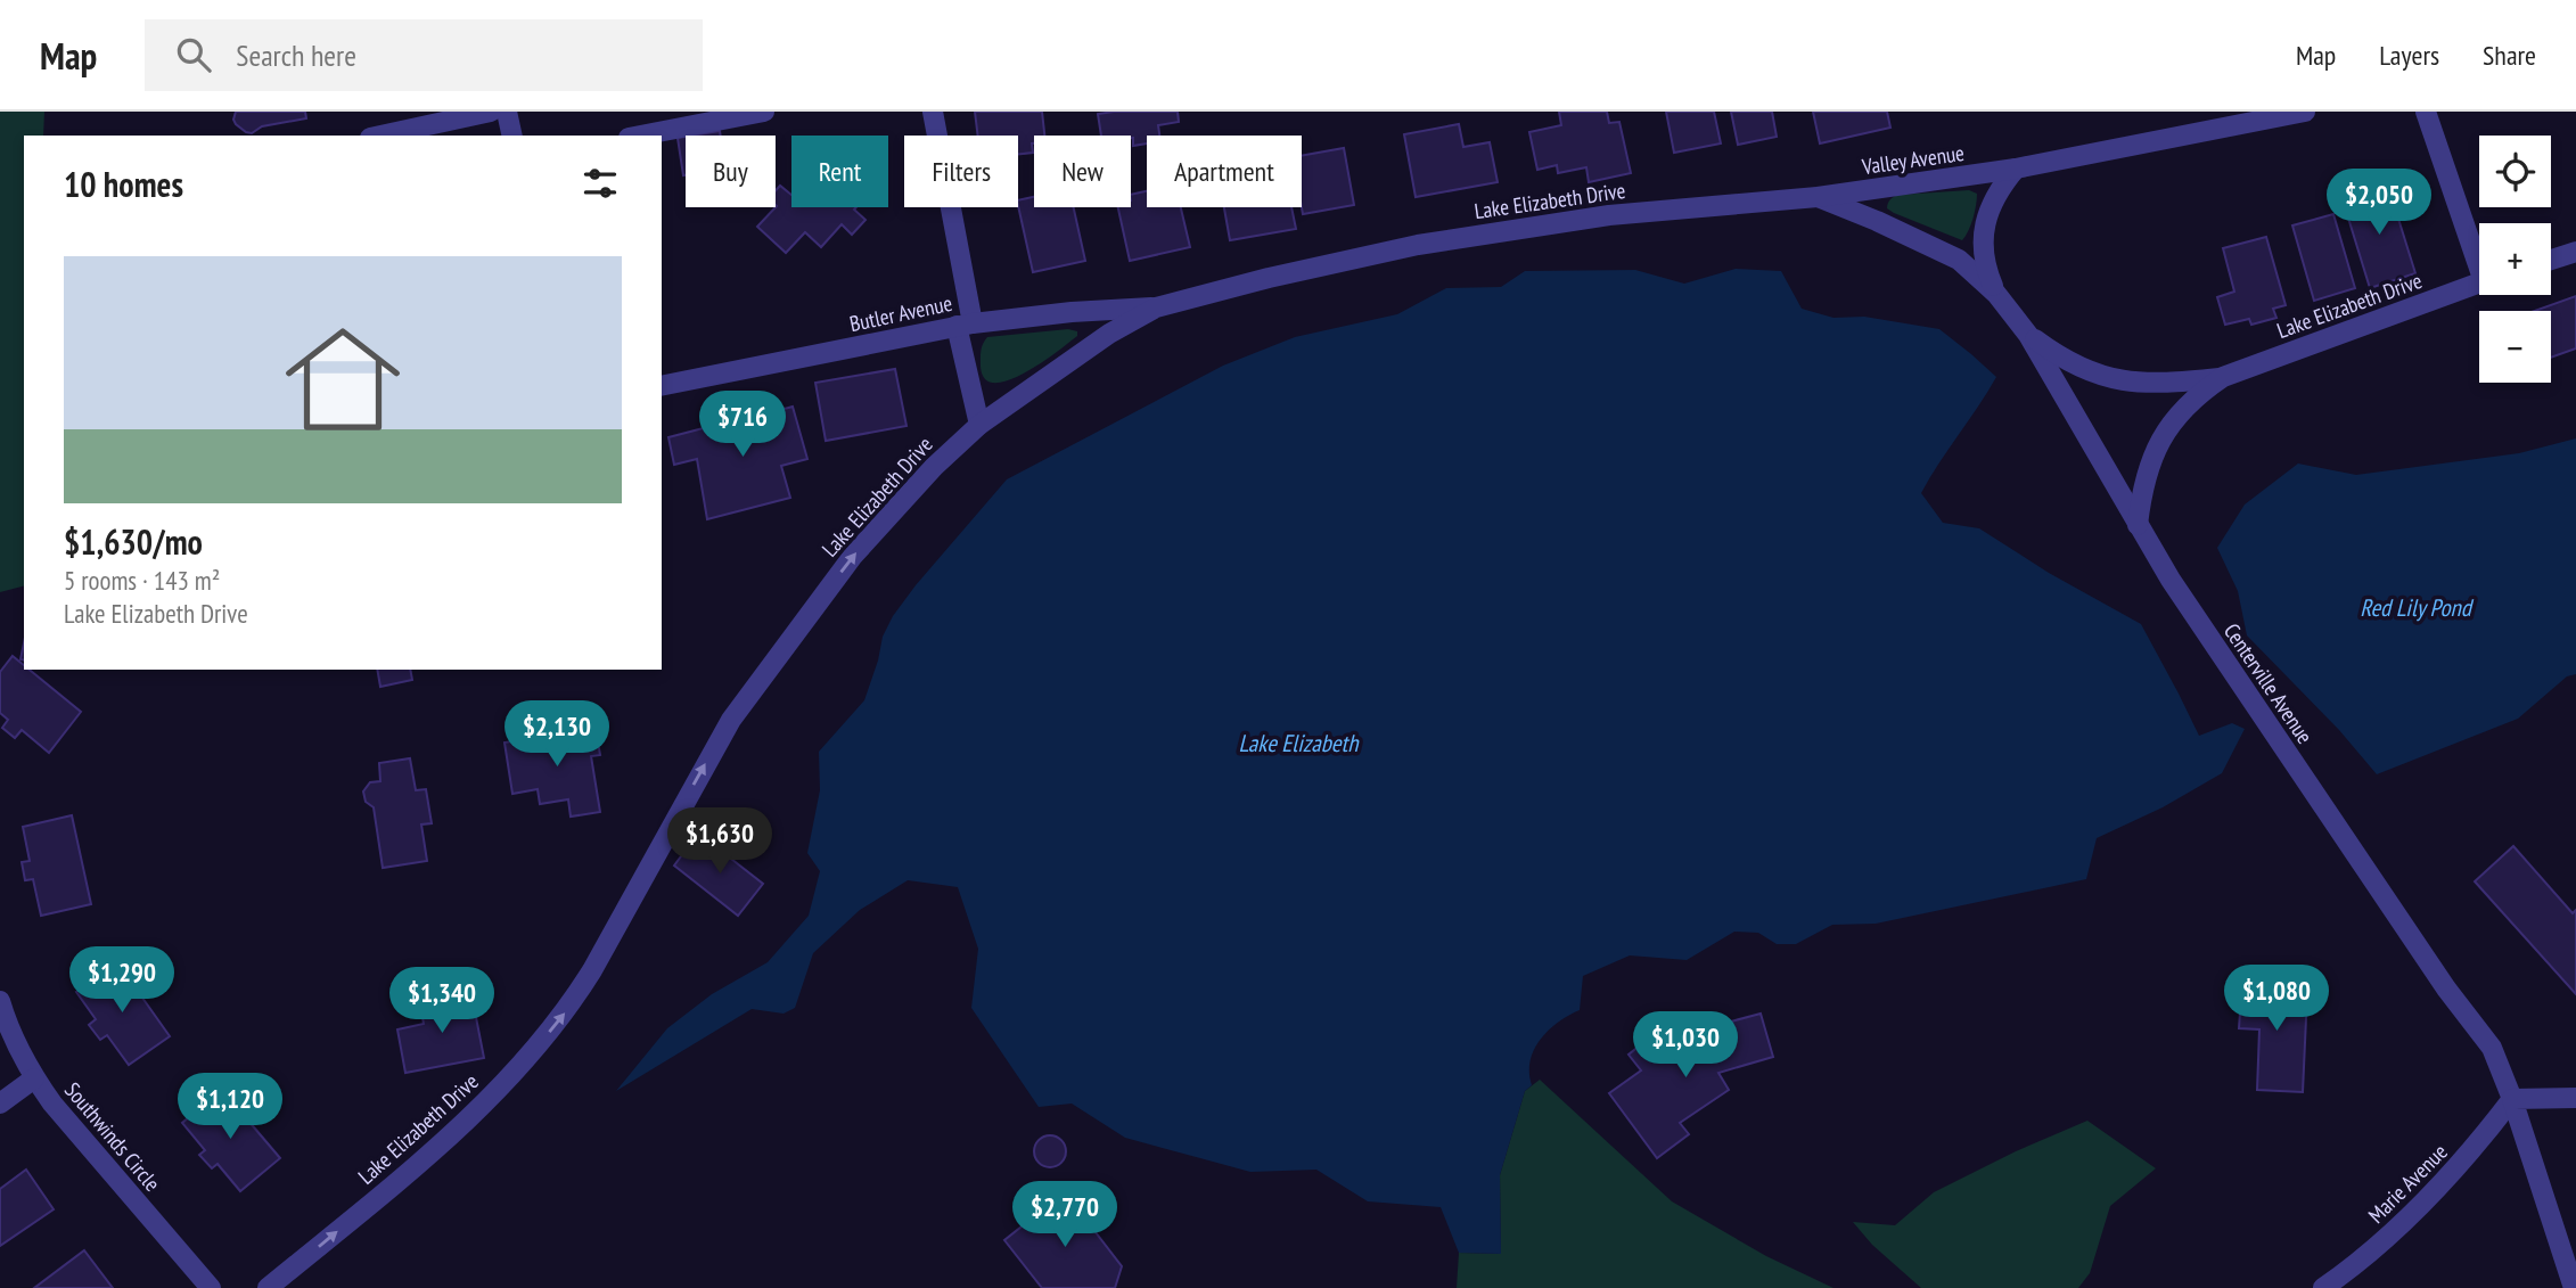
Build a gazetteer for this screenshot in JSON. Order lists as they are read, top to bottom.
{
  "streets": {
    "street": [
      "Valley Avenue",
      "Lake Elizabeth Drive",
      "Butler Avenue",
      "Centerville Avenue",
      "Southwinds Circle",
      "Marie Avenue"
    ]
  },
  "crossings": [
    ["Valley Avenue", "Lake Elizabeth Drive"],
    ["Valley Avenue", "Centerville Avenue"],
    ["Lake Elizabeth Drive", "Butler Avenue"],
    ["Lake Elizabeth Drive", "Centerville Avenue"],
    ["Centerville Avenue", "Marie Avenue"]
  ],
  "one_way": ["Lake Elizabeth Drive"],
  "water": ["Red Lily Pond", "Lake Elizabeth"],
  "page": {
    "header": "Map",
    "search": "Search here",
    "nav": ["Map", "Layers", "Share"],
    "map_buttons": ["+", "−"],
    "chip": [
      "Buy",
      "Rent",
      "Filters",
      "New",
      "Apartment"
    ],
    "heading": "10 homes",
    "price": [
      "$2,050",
      "$716",
      "$2,130",
      "$1,630",
      "$1,290",
      "$1,080",
      "$1,340",
      "$1,030",
      "$1,120",
      "$2,770"
    ],
    "list": [
      {
        "name": "$1,630/mo",
        "note": "5 rooms · 143 m² · Lake Elizabeth Drive"
      }
    ]
  }
}
